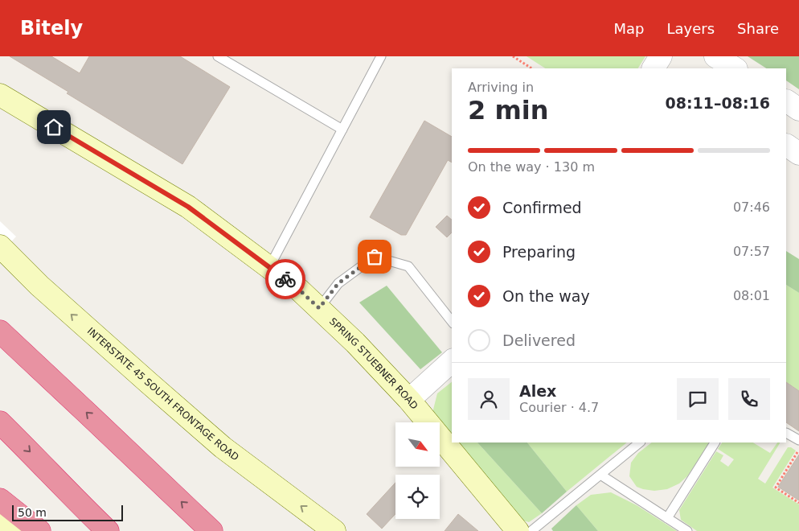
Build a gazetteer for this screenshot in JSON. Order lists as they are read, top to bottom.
{
  "streets": {
    "main road": ["SPRING STUEBNER ROAD", "INTERSTATE 45 SOUTH FRONTAGE ROAD"]
  },
  "one_way": ["INTERSTATE 45 SOUTH FRONTAGE ROAD"],
  "scale_bar": "50 m",
  "north": "bottom right",
  "page": {
    "header": "Bitely",
    "nav": ["Map", "Layers", "Share"],
    "heading": ["2 min", "Arriving in", "08:11–08:16"],
    "panel": ["Alex", "Courier · 4.7"],
    "bar": "On the way · 130 m",
    "list": [
      ["Confirmed", "07:46"],
      ["Preparing", "07:57"],
      ["On the way", "08:01"],
      "Delivered"
    ],
    "scale": "50 m"
  }
}
